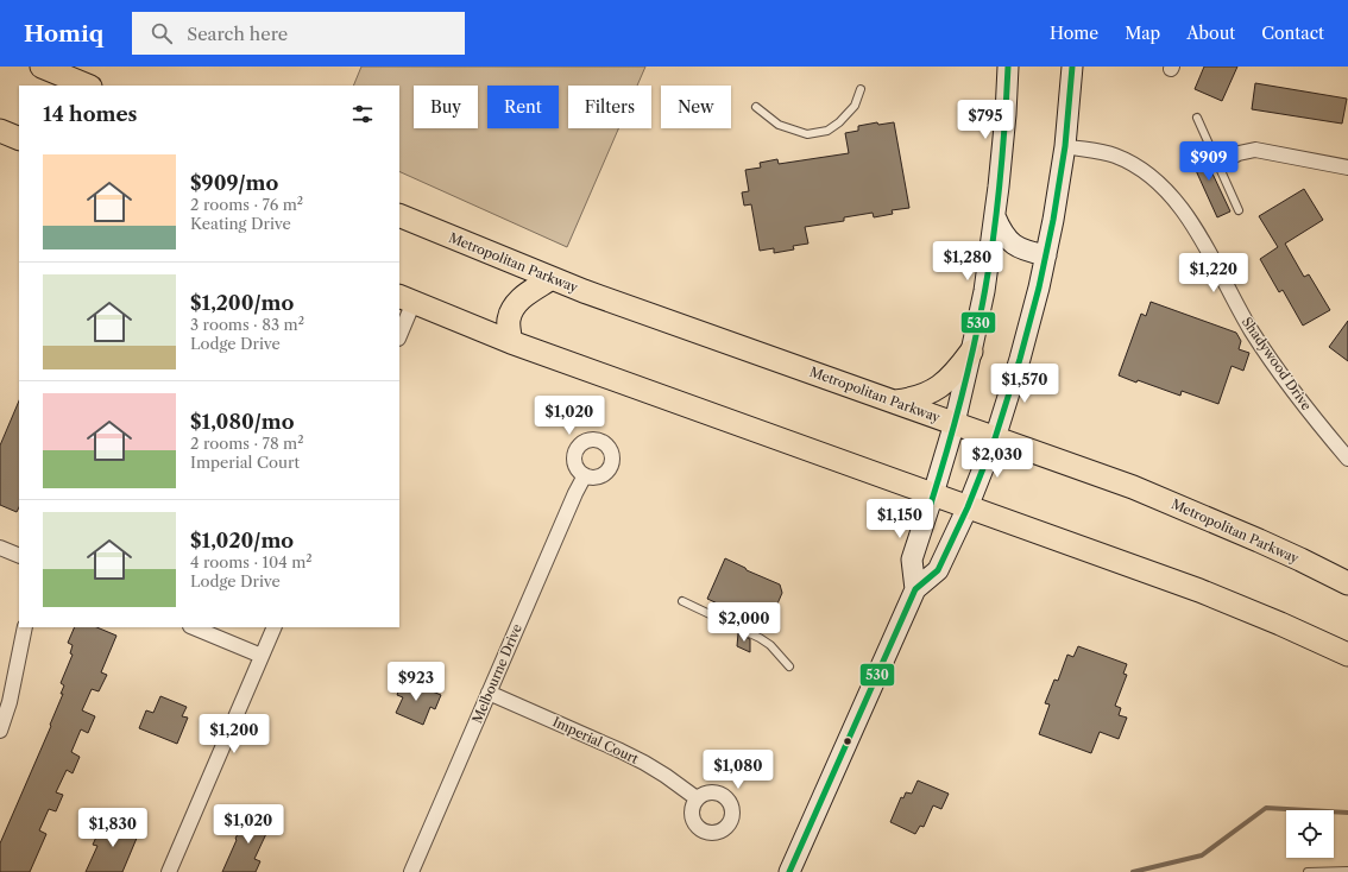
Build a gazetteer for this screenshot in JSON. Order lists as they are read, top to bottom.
{
  "streets": {
    "main road": ["Metropolitan Parkway"],
    "street": ["Shadywood Drive", "Melbourne Drive", "Imperial Court"]
  },
  "crossings": [
    ["Melbourne Drive", "Imperial Court"]
  ],
  "lines": ["transit line 530"],
  "page": {
    "header": "Homiq",
    "search": "Search here",
    "nav": [
      "Home",
      "Map",
      "About",
      "Contact"
    ],
    "chip": [
      "Buy",
      "Rent",
      "Filters",
      "New"
    ],
    "heading": "14 homes",
    "price": [
      "$795",
      "$909",
      "$1,280",
      "$1,220",
      "$1,570",
      "$1,020",
      "$2,030",
      "$1,150",
      "$2,000",
      "$923",
      "$1,200",
      "$1,080",
      "$1,020",
      "$1,830"
    ],
    "list": [
      {
        "name": "$909/mo",
        "note": "2 rooms · 76 m² · Keating Drive"
      },
      {
        "name": "$1,200/mo",
        "note": "3 rooms · 83 m² · Lodge Drive"
      },
      {
        "name": "$1,080/mo",
        "note": "2 rooms · 78 m² · Imperial Court"
      },
      {
        "name": "$1,020/mo",
        "note": "4 rooms · 104 m² · Lodge Drive"
      }
    ]
  }
}
